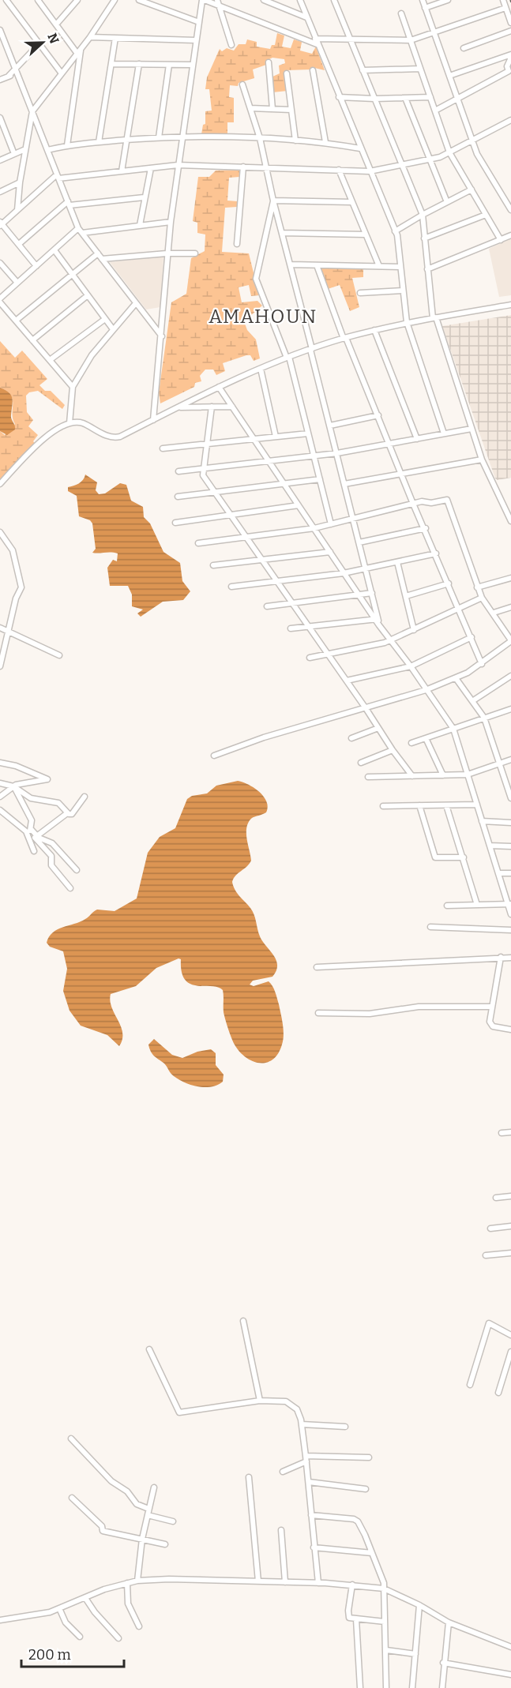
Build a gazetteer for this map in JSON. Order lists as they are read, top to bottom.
{
  "districts": ["AMAHOUN"],
  "scale_bar": "200 m",
  "north": "right"
}
